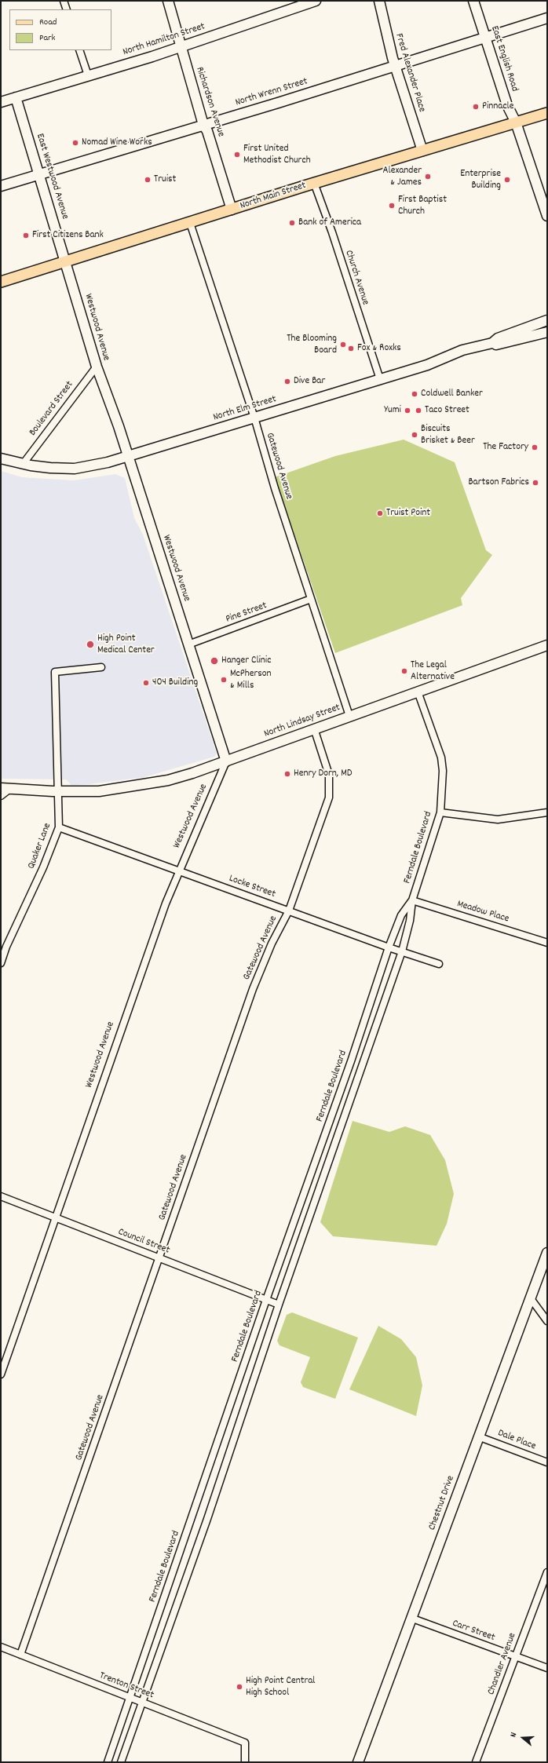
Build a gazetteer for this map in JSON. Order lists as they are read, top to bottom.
{
  "streets": {
    "main road": ["North Main Street"],
    "street": [
      "North Hamilton Street",
      "East English Road",
      "Fred Alexander Place",
      "North Wrenn Street",
      "Richardson Avenue",
      "East Westwood Avenue",
      "Church Avenue",
      "Westwood Avenue",
      "Boulevard Street",
      "North Elm Street",
      "Gatewood Avenue",
      "Pine Street",
      "North Lindsay Street",
      "Quaker Lane",
      "Ferndale Boulevard",
      "Locke Street",
      "Meadow Place",
      "Council Street",
      "Dale Place",
      "Chestnut Drive",
      "Carr Street",
      "Chandler Avenue",
      "Trenton Street"
    ]
  },
  "crossings": [
    ["North Hamilton Street", "Richardson Avenue"],
    ["North Hamilton Street", "East Westwood Avenue"],
    ["East English Road", "North Wrenn Street"],
    ["East English Road", "North Main Street"],
    ["Fred Alexander Place", "North Wrenn Street"],
    ["Fred Alexander Place", "North Main Street"],
    ["North Wrenn Street", "Richardson Avenue"],
    ["North Wrenn Street", "East Westwood Avenue"],
    ["Richardson Avenue", "North Main Street"],
    ["East Westwood Avenue", "North Main Street"],
    ["East Westwood Avenue", "Westwood Avenue"],
    ["North Main Street", "Church Avenue"],
    ["North Main Street", "Westwood Avenue"],
    ["North Main Street", "Gatewood Avenue"],
    ["Church Avenue", "North Elm Street"],
    ["Westwood Avenue", "Boulevard Street"],
    ["Westwood Avenue", "North Elm Street"],
    ["Westwood Avenue", "Pine Street"],
    ["Westwood Avenue", "North Lindsay Street"],
    ["Westwood Avenue", "Locke Street"],
    ["Westwood Avenue", "Council Street"],
    ["Boulevard Street", "North Elm Street"],
    ["North Elm Street", "Gatewood Avenue"],
    ["Gatewood Avenue", "Pine Street"],
    ["Gatewood Avenue", "North Lindsay Street"],
    ["Gatewood Avenue", "Locke Street"],
    ["Gatewood Avenue", "Council Street"],
    ["Gatewood Avenue", "Trenton Street"],
    ["North Lindsay Street", "Quaker Lane"],
    ["North Lindsay Street", "Ferndale Boulevard"],
    ["Quaker Lane", "Locke Street"],
    ["Ferndale Boulevard", "Locke Street"],
    ["Ferndale Boulevard", "Meadow Place"],
    ["Ferndale Boulevard", "Council Street"],
    ["Ferndale Boulevard", "Trenton Street"],
    ["Dale Place", "Chestnut Drive"],
    ["Chestnut Drive", "Carr Street"],
    ["Carr Street", "Chandler Avenue"]
  ],
  "places": [
    "Pinnacle",
    "Nomad Wine Works",
    "First United Methodist Church",
    "Alexander & James",
    "Truist",
    "Enterprise Building",
    "First Baptist Church",
    "Bank of America",
    "First Citizens Bank",
    "The Blooming Board",
    "Fox & Roxks",
    "Dive Bar",
    "Coldwell Banker",
    "Yumi",
    "Taco Street",
    "Biscuits Brisket & Beer",
    "The Factory",
    "Bartson Fabrics",
    "Truist Point",
    "High Point Medical Center",
    "Hanger Clinic",
    "The Legal Alternative",
    "McPherson & Mills",
    "404 Building",
    "Henry Dorn, MD",
    "High Point Central High School"
  ],
  "legend": ["Road", "Park"],
  "north": "left"
}
